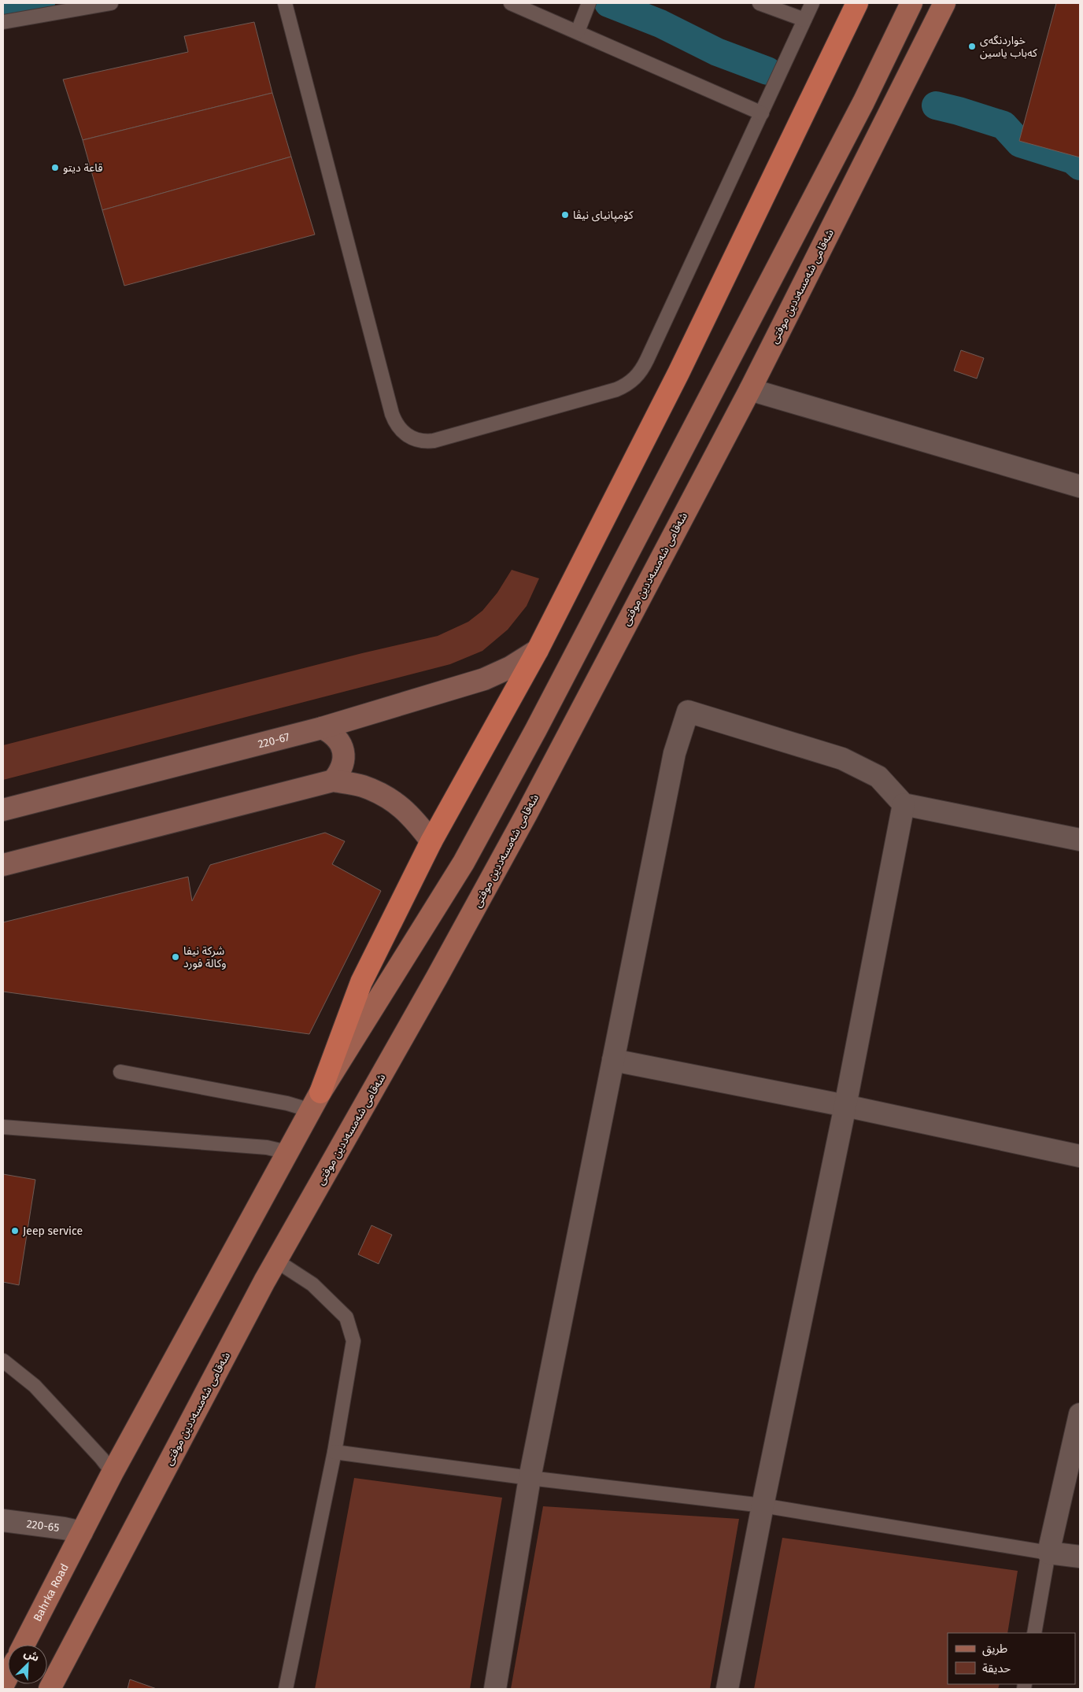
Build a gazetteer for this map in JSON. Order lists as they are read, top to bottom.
{
  "streets": {
    "main road": ["شەقامی شەمسەددین موفتی", "Bahrka Road"],
    "street": ["220-67", "220-65"]
  },
  "crossings": [
    ["220-65", "Bahrka Road"]
  ],
  "places": [
    "خواردنگەی کەباب یاسین",
    "قاعة ديتو",
    "کۆمپانیای نیڤا",
    "شركة نيفا وكالة فورد",
    "Jeep service"
  ],
  "legend": ["طريق", "حديقة"],
  "north": "top right"
}
